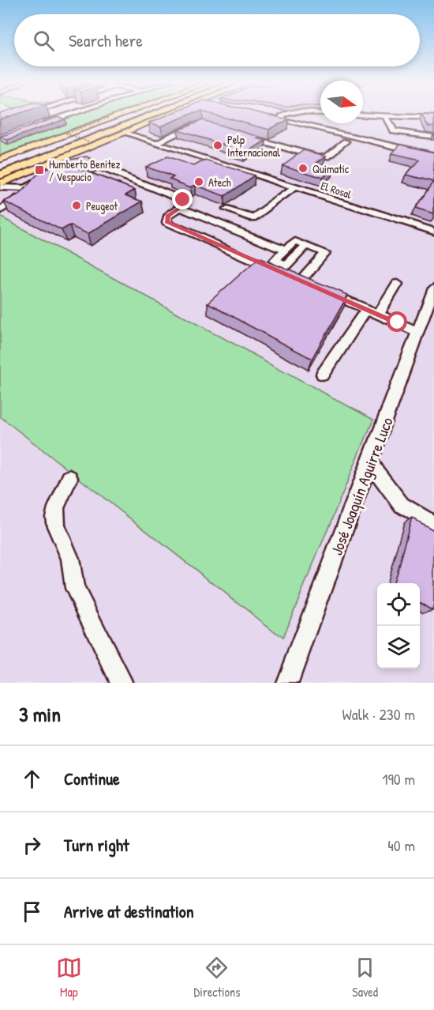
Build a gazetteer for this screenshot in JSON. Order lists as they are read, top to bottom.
{
  "streets": {
    "street": ["El Rosal", "José Joaquín Aguirre Luco"]
  },
  "places": {
    "other": [
      "Pelp Internacional",
      "Quimatic",
      "Atech",
      "Peugeot"
    ],
    "transit": ["Humberto Benitez / Vespucio"]
  },
  "north": "right",
  "page": {
    "search": "Search here",
    "heading": ["3 min", "Walk · 230 m"],
    "list": [
      ["Continue", "190 m"],
      ["Turn right", "40 m"],
      "Arrive at destination"
    ],
    "nav": ["Map", "Directions", "Saved"]
  }
}
